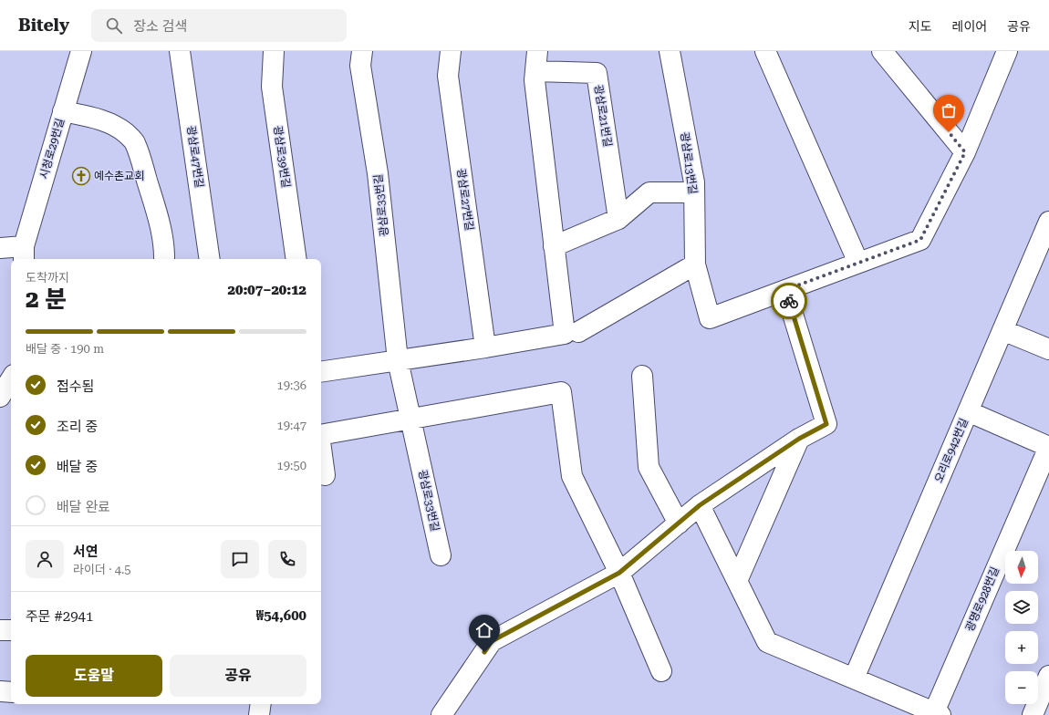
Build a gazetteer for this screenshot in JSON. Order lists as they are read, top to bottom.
{
  "streets": {
    "street": [
      "광삼로21번길",
      "시청로29번길",
      "광삼로47번길",
      "광삼로39번길",
      "광삼로13번길",
      "광삼로27번길",
      "광삼로33번길",
      "오리로942번길",
      "광명로928번길"
    ]
  },
  "crossings": [
    ["오리로942번길", "광명로928번길"]
  ],
  "places": {
    "church": ["예수촌교회"]
  },
  "north": "bottom",
  "page": {
    "header": "Bitely",
    "search": "장소 검색",
    "nav": ["지도", "레이어", "공유"],
    "heading": ["2 분", "도착까지", "20:07–20:12"],
    "panel": [
      "서연",
      "라이더 · 4.5",
      "주문 #2941",
      "₩54,600"
    ],
    "bar": "배달 중 · 190 m",
    "list": [
      ["접수됨", "19:36"],
      ["조리 중", "19:47"],
      ["배달 중", "19:50"],
      "배달 완료"
    ],
    "map_buttons": ["+", "−"],
    "buttons": ["도움말", "공유"]
  }
}
